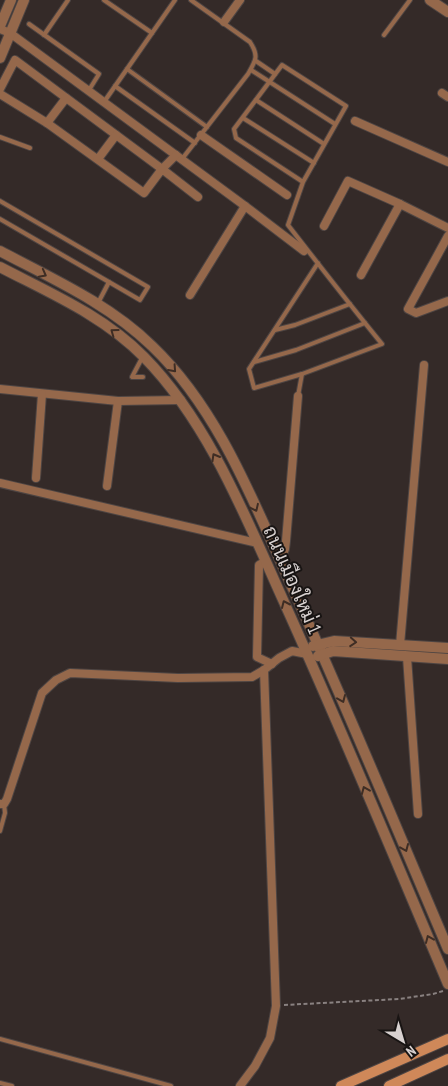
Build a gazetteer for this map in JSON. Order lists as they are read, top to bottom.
{
  "streets": {
    "street": ["ถนนเมืองใหม่ 1"]
  },
  "north": "bottom right"
}
